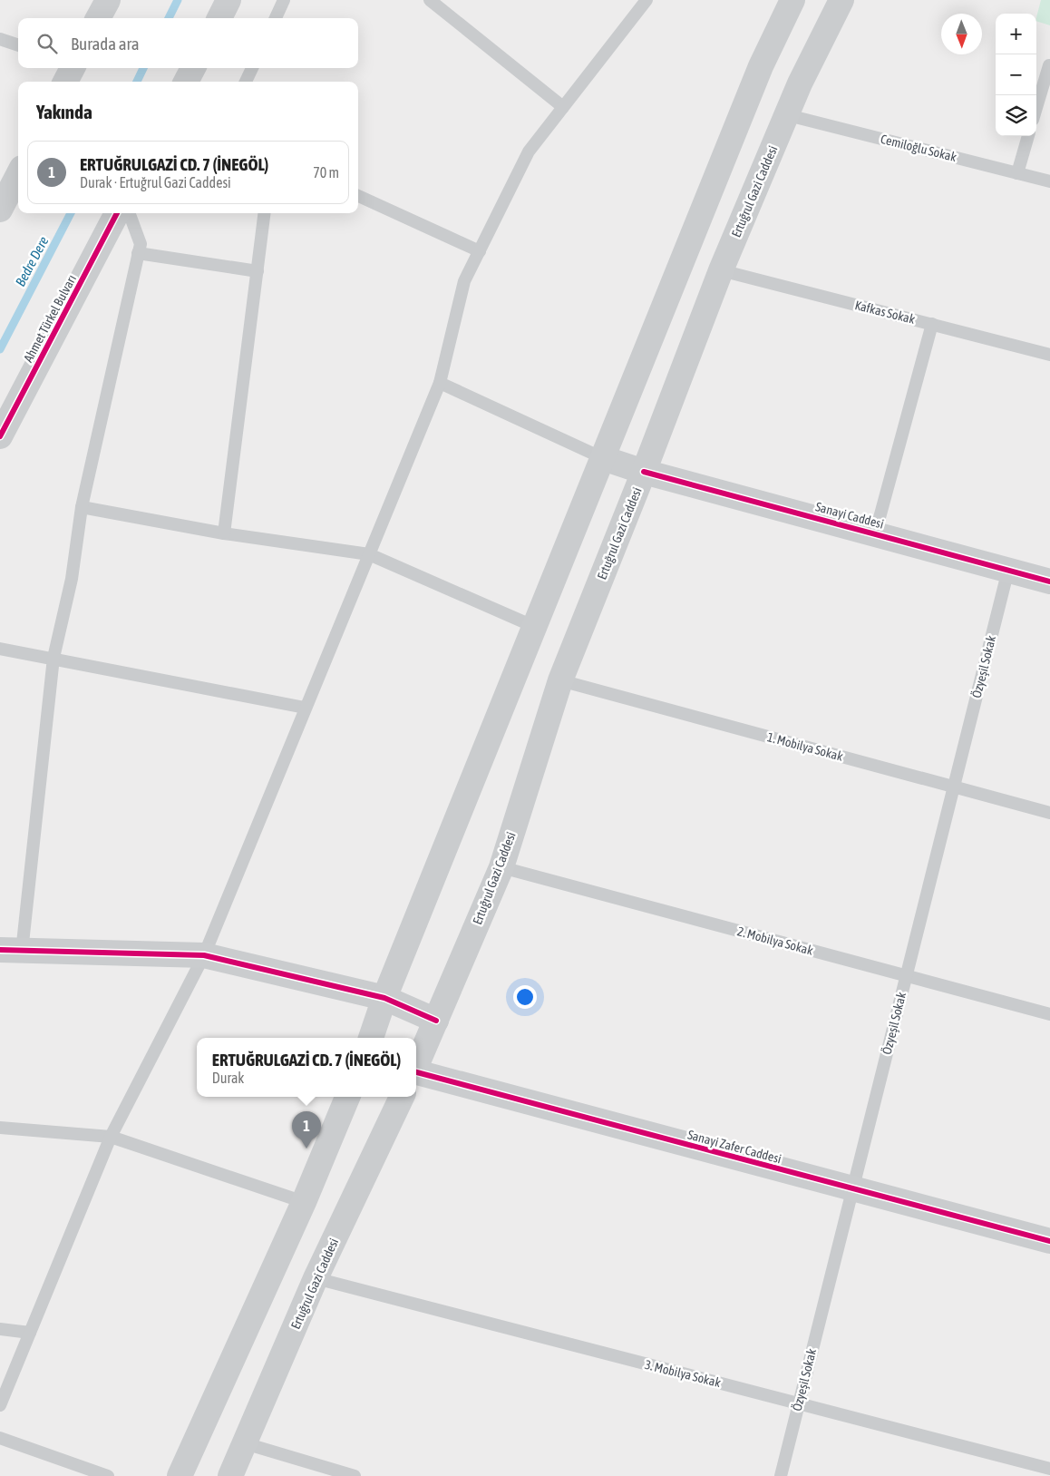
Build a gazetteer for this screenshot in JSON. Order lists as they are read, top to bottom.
{
  "streets": {
    "main road": [
      "Ertuğrul Gazi Caddesi",
      "Ahmet Türkel Bulvarı",
      "Sanayi Caddesi",
      "Sanayi Zafer Caddesi"
    ],
    "lane": [
      "Cemiloğlu Sokak",
      "Kafkas Sokak",
      "Özyeşil Sokak",
      "1. Mobilya Sokak",
      "2. Mobilya Sokak",
      "3. Mobilya Sokak"
    ]
  },
  "crossings": [
    ["Cemiloğlu Sokak", "Ertuğrul Gazi Caddesi"],
    ["Ertuğrul Gazi Caddesi", "Kafkas Sokak"],
    ["Ertuğrul Gazi Caddesi", "Sanayi Caddesi"],
    ["Ertuğrul Gazi Caddesi", "1. Mobilya Sokak"],
    ["Ertuğrul Gazi Caddesi", "2. Mobilya Sokak"],
    ["Ertuğrul Gazi Caddesi", "3. Mobilya Sokak"],
    ["Sanayi Caddesi", "Özyeşil Sokak"],
    ["Özyeşil Sokak", "1. Mobilya Sokak"],
    ["Özyeşil Sokak", "2. Mobilya Sokak"],
    ["Özyeşil Sokak", "Sanayi Zafer Caddesi"],
    ["Özyeşil Sokak", "3. Mobilya Sokak"]
  ],
  "water": ["Bedre Dere"],
  "north": "bottom",
  "page": {
    "map_buttons": ["+", "−"],
    "search": "Burada ara",
    "heading": "Yakında",
    "list": [
      {
        "mark": "1",
        "name": "ERTUĞRULGAZİ CD. 7 (İNEGÖL)",
        "note": "Durak · Ertuğrul Gazi Caddesi",
        "value": "70 m"
      }
    ],
    "popup": ["ERTUĞRULGAZİ CD. 7 (İNEGÖL)", "Durak"],
    "pins": "1"
  }
}
